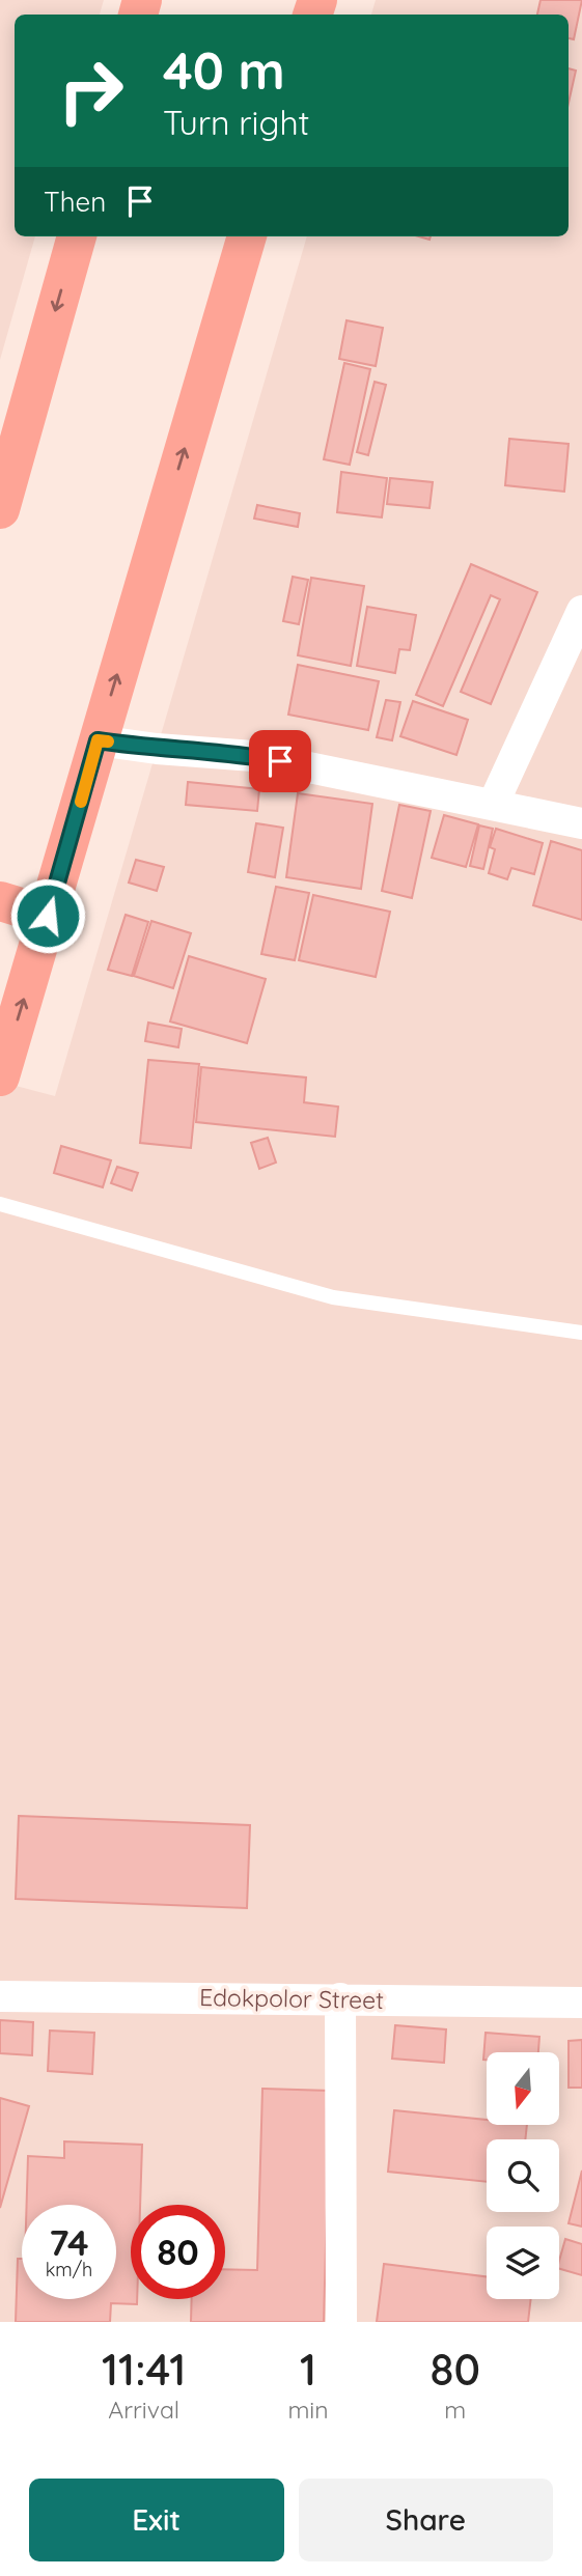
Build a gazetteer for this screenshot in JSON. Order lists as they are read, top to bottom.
{
  "streets": {
    "street": ["Edokpolor Street"]
  },
  "north": "bottom",
  "page": {
    "turn": ["40 m", "Turn right"],
    "then": "Then",
    "speed": "74 km/h",
    "limit": "80",
    "eta": [
      "11:41",
      "Arrival",
      "1",
      "min",
      "80",
      "m"
    ],
    "buttons": ["Exit", "Share"]
  }
}
